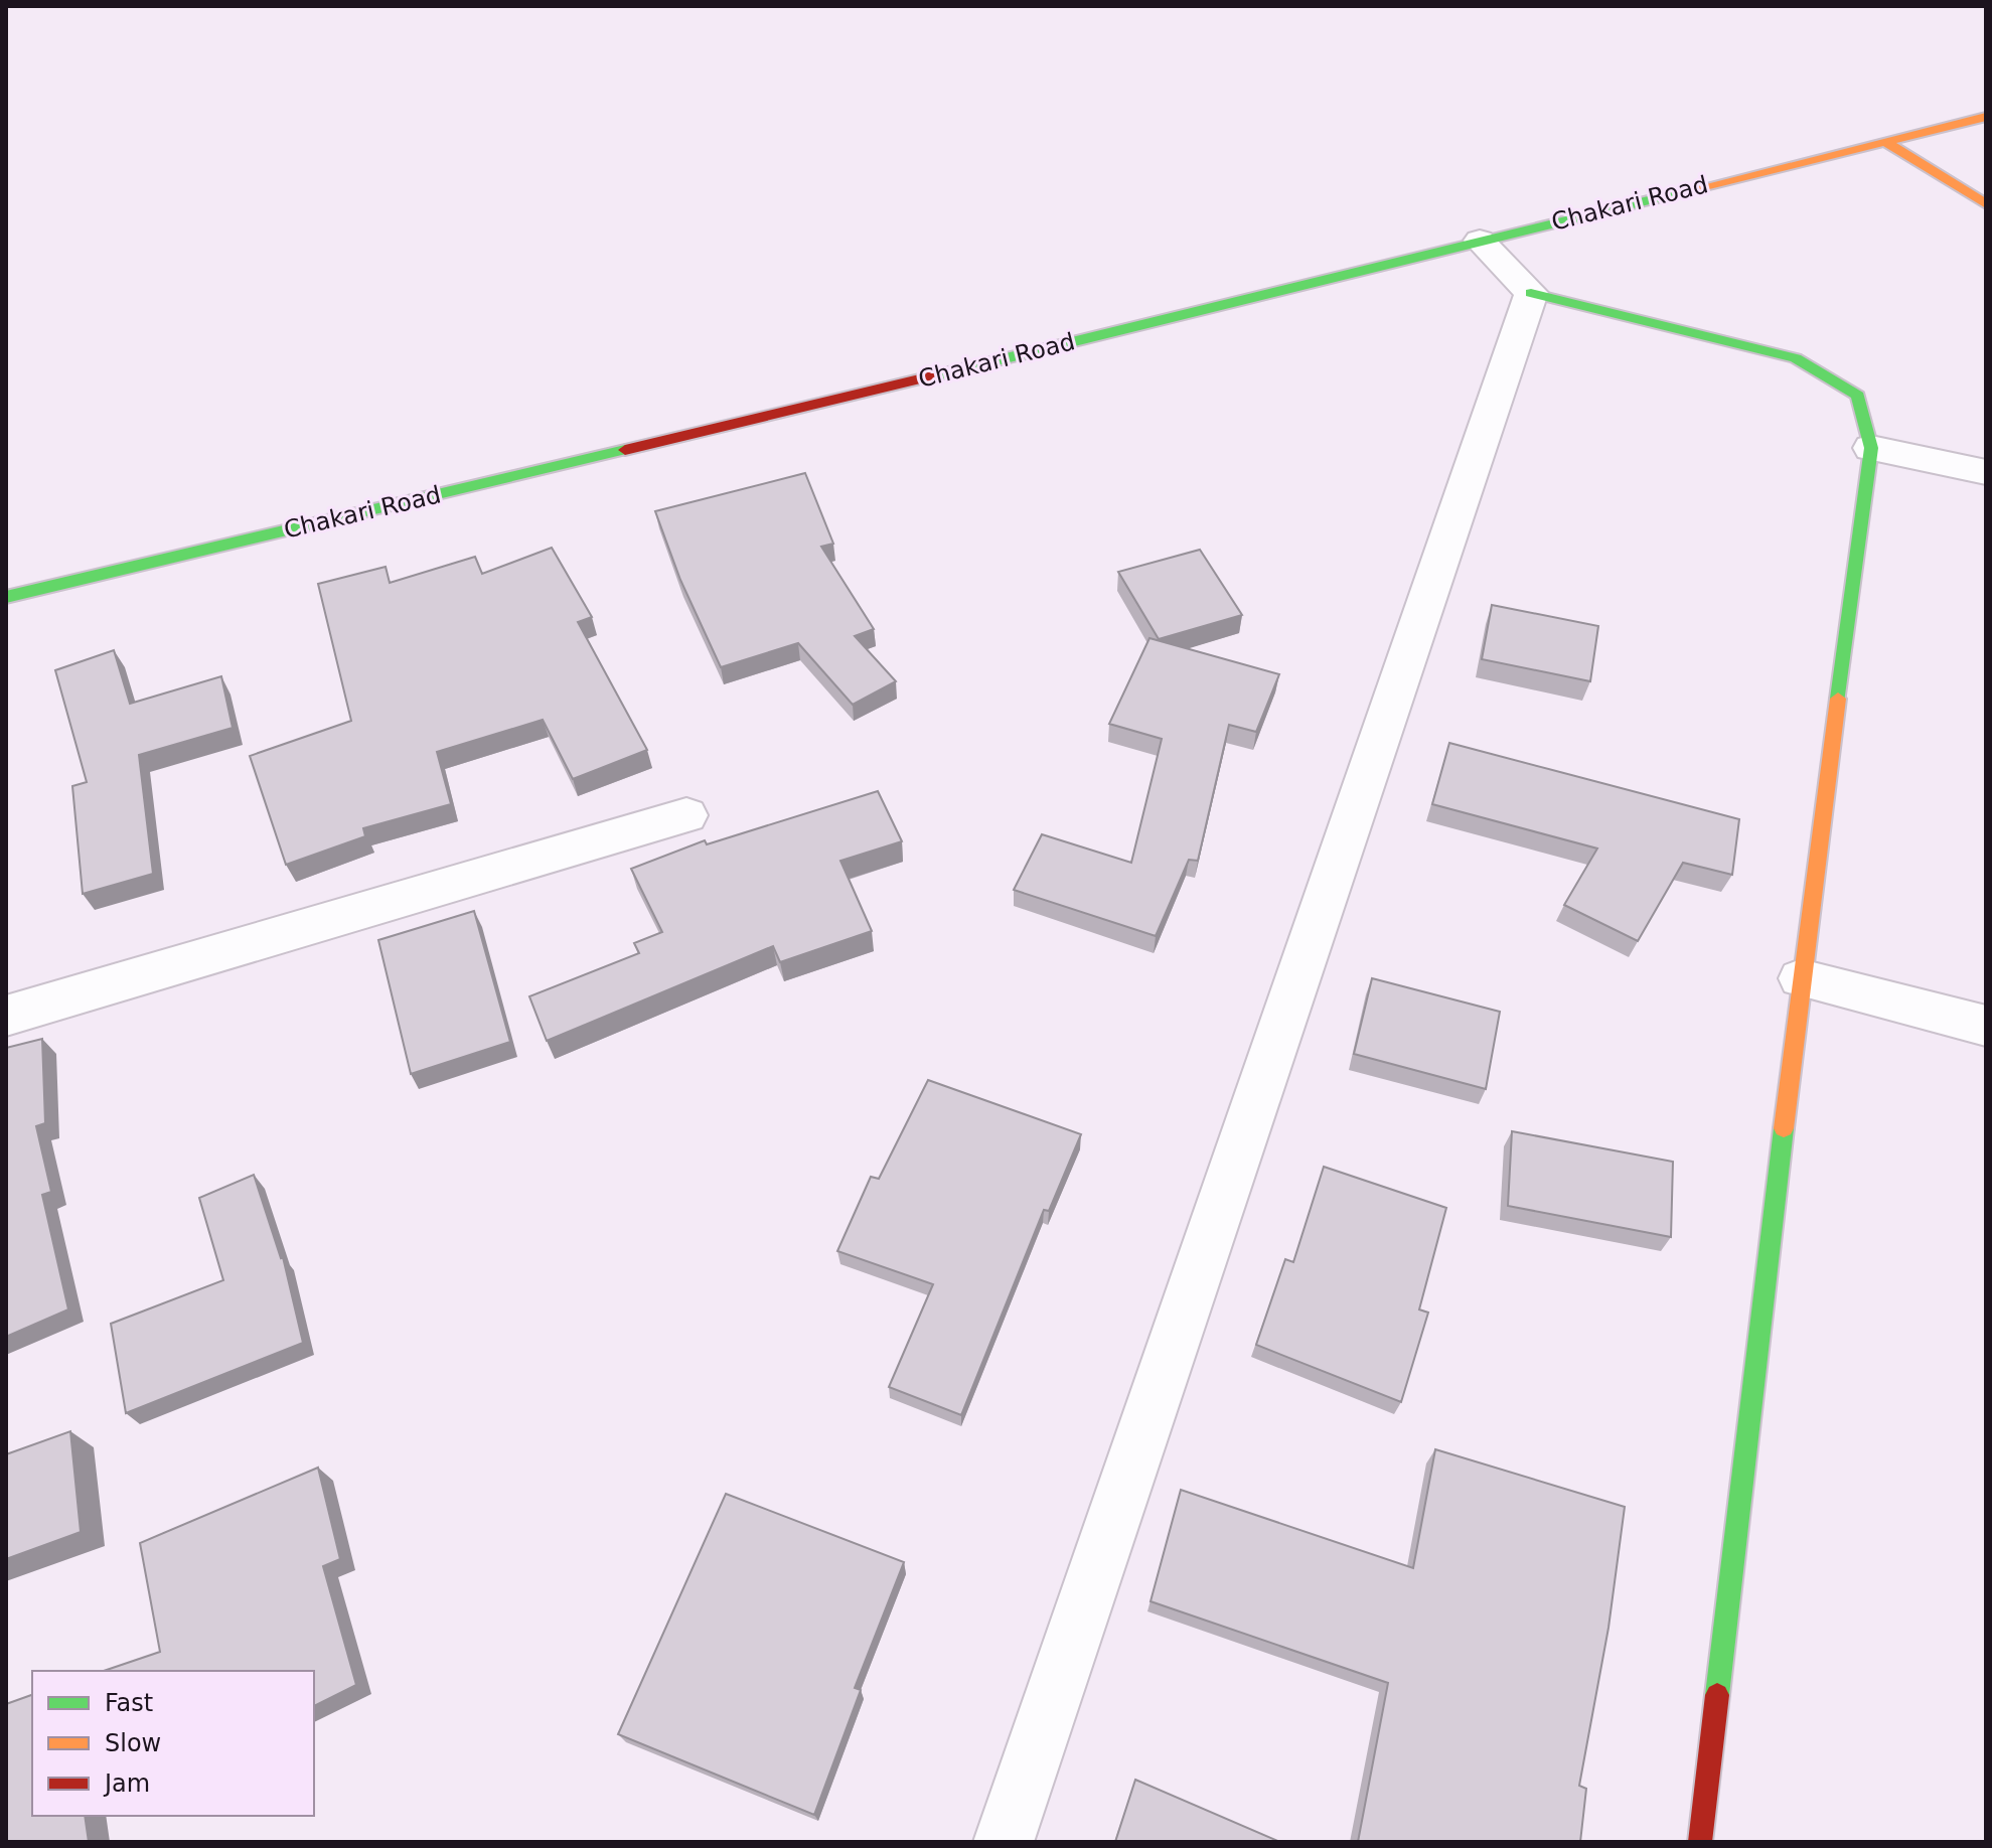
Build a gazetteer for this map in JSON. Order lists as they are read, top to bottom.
{
  "streets": {
    "main road": ["Chakari Road"]
  },
  "legend": ["Fast", "Slow", "Jam"]
}
